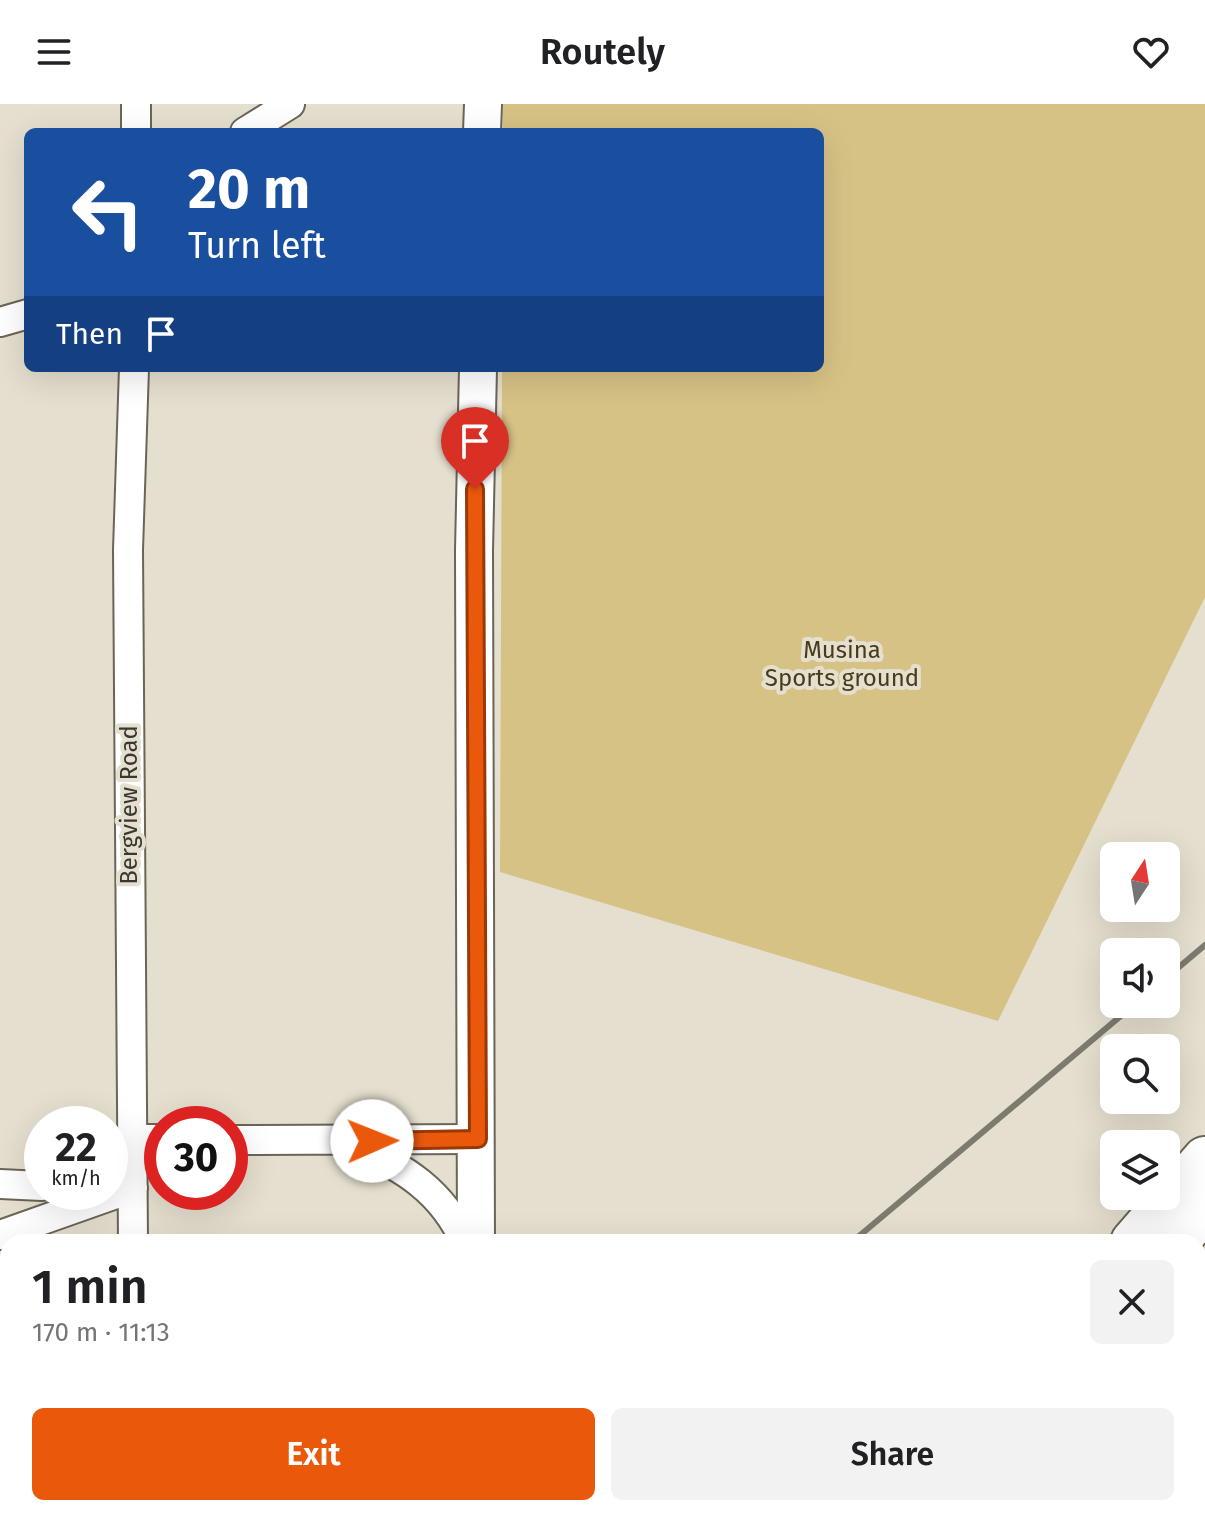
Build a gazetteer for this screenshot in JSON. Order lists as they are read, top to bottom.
{
  "streets": {
    "street": ["Bergview Road"]
  },
  "parks": ["Musina Sports ground"],
  "north": "top",
  "page": {
    "header": "Routely",
    "turn": ["20 m", "Turn left"],
    "then": "Then",
    "speed": "22 km/h",
    "limit": "30",
    "heading": ["1 min", "170 m · 11:13"],
    "buttons": ["Exit", "Share"]
  }
}
